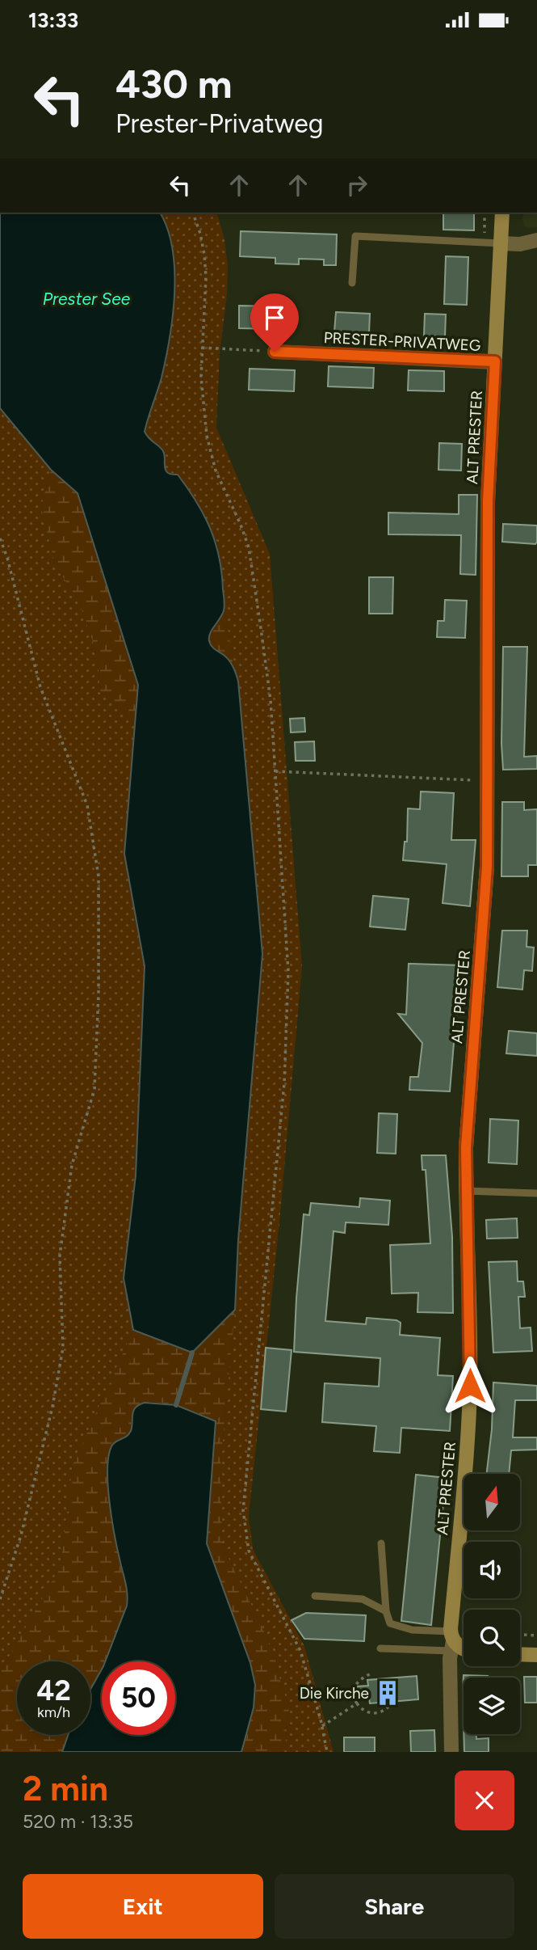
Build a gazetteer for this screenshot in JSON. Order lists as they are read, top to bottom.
{
  "streets": {
    "main road": ["ALT PRESTER"],
    "street": ["PRESTER-PRIVATWEG"]
  },
  "crossings": [
    ["PRESTER-PRIVATWEG", "ALT PRESTER"]
  ],
  "water": ["Prester See"],
  "places": {
    "building": ["Die Kirche"]
  },
  "north": "top",
  "page": {
    "status": "13:33",
    "turn": ["430 m", "Prester-Privatweg"],
    "speed": "42 km/h",
    "limit": "50",
    "heading": ["2 min", "520 m · 13:35"],
    "buttons": ["Exit", "Share"]
  }
}
